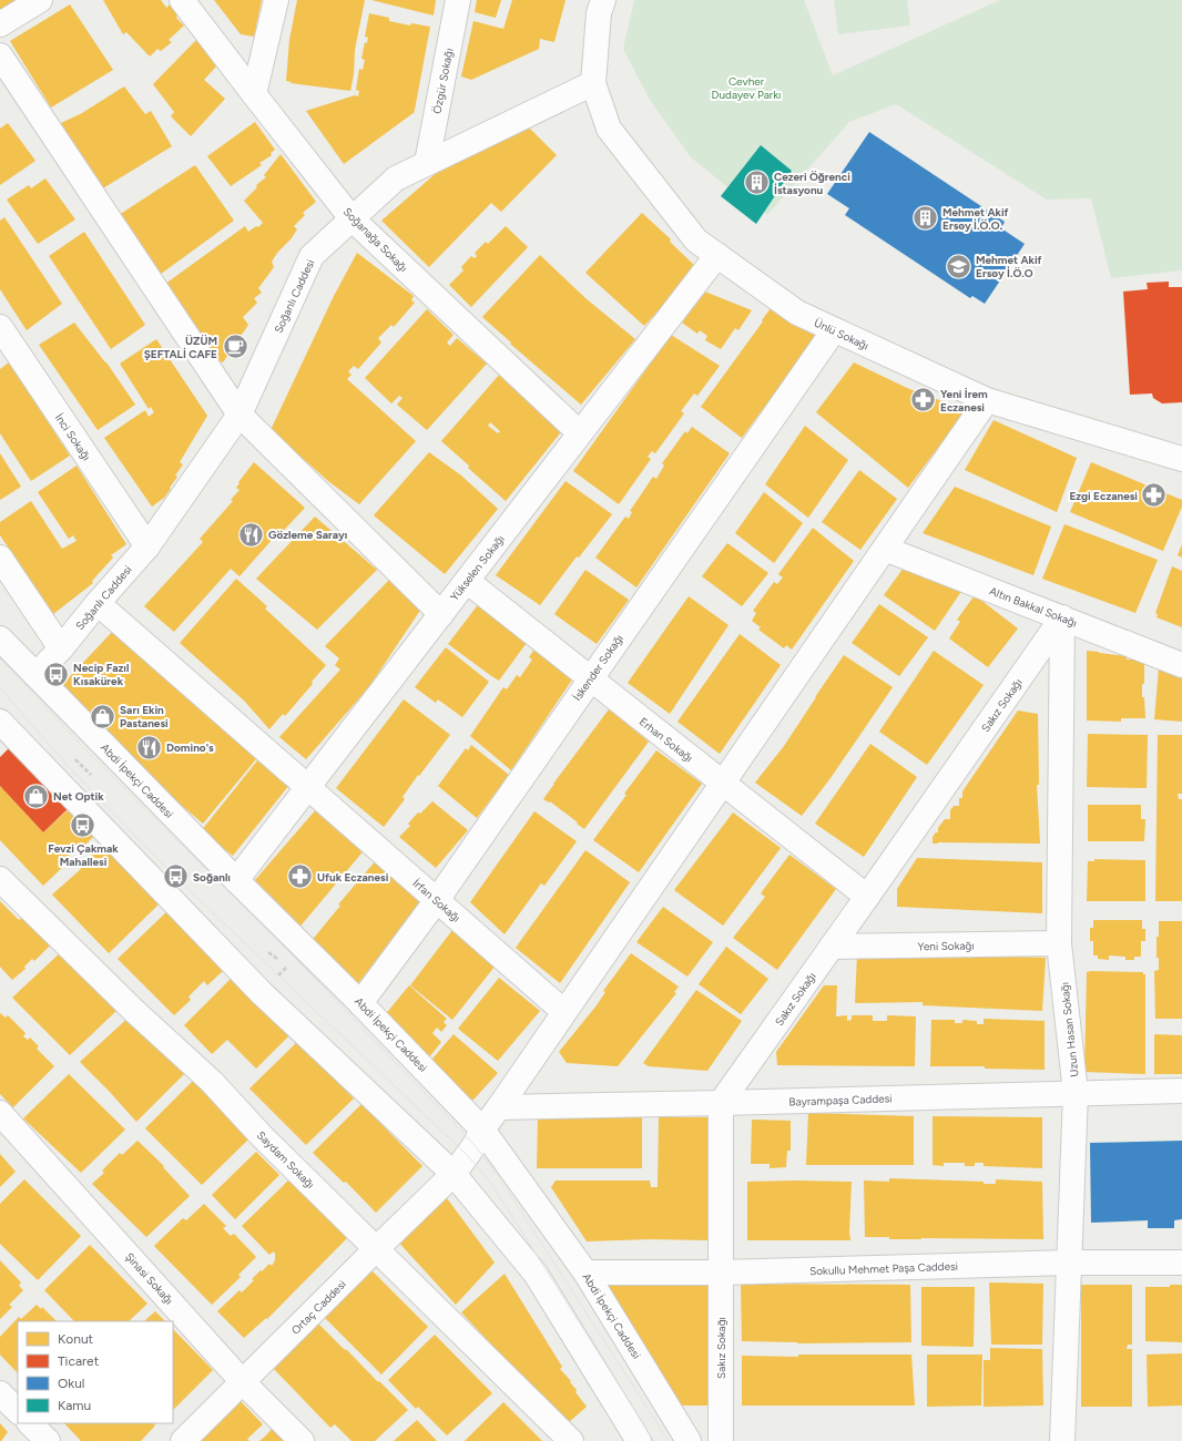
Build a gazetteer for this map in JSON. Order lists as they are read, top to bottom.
{
  "streets": {
    "street": [
      "Özgür Sokağı",
      "Soğanağa Sokağı",
      "Soğanlı Caddesi",
      "Ünlü Sokağı",
      "İnci Sokağı",
      "Yükselen Sokağı",
      "Altın Bakkal Sokağı",
      "İskender Sokağı",
      "Sakız Sokağı",
      "Erhan Sokağı",
      "Abdi İpekçi Caddesi",
      "İrfan Sokağı",
      "Yeni Sokağı",
      "Uzun Hasan Sokağı",
      "Bayrampaşa Caddesi",
      "Saydam Sokağı",
      "Sokullu Mehmet Paşa Caddesi",
      "Şinasi Sokağı",
      "Ortaç Caddesi"
    ]
  },
  "crossings": [
    ["Özgür Sokağı", "Soğanlı Caddesi"],
    ["Soğanağa Sokağı", "Soğanlı Caddesi"],
    ["Soğanağa Sokağı", "Yükselen Sokağı"],
    ["Soğanlı Caddesi", "Ünlü Sokağı"],
    ["Soğanlı Caddesi", "İnci Sokağı"],
    ["Soğanlı Caddesi", "Abdi İpekçi Caddesi"],
    ["Soğanlı Caddesi", "İrfan Sokağı"],
    ["Ünlü Sokağı", "Yükselen Sokağı"],
    ["Ünlü Sokağı", "İskender Sokağı"],
    ["Ünlü Sokağı", "Ortaç Caddesi"],
    ["Yükselen Sokağı", "Erhan Sokağı"],
    ["Yükselen Sokağı", "Abdi İpekçi Caddesi"],
    ["Yükselen Sokağı", "İrfan Sokağı"],
    ["Altın Bakkal Sokağı", "Sakız Sokağı"],
    ["Altın Bakkal Sokağı", "Uzun Hasan Sokağı"],
    ["Altın Bakkal Sokağı", "Ortaç Caddesi"],
    ["İskender Sokağı", "Erhan Sokağı"],
    ["İskender Sokağı", "Abdi İpekçi Caddesi"],
    ["İskender Sokağı", "İrfan Sokağı"],
    ["Sakız Sokağı", "Erhan Sokağı"],
    ["Sakız Sokağı", "Yeni Sokağı"],
    ["Sakız Sokağı", "Uzun Hasan Sokağı"],
    ["Sakız Sokağı", "Bayrampaşa Caddesi"],
    ["Sakız Sokağı", "Sokullu Mehmet Paşa Caddesi"],
    ["Erhan Sokağı", "Ortaç Caddesi"],
    ["Abdi İpekçi Caddesi", "Sokullu Mehmet Paşa Caddesi"],
    ["Abdi İpekçi Caddesi", "Ortaç Caddesi"],
    ["İrfan Sokağı", "Ortaç Caddesi"],
    ["Yeni Sokağı", "Uzun Hasan Sokağı"],
    ["Uzun Hasan Sokağı", "Bayrampaşa Caddesi"],
    ["Uzun Hasan Sokağı", "Sokullu Mehmet Paşa Caddesi"],
    ["Bayrampaşa Caddesi", "Ortaç Caddesi"],
    ["Saydam Sokağı", "Ortaç Caddesi"],
    ["Şinasi Sokağı", "Ortaç Caddesi"]
  ],
  "parks": ["Cevher Dudayev Parkı"],
  "places": {
    "building": ["Cezeri Öğrenci İstasyonu", "Mehmet Akif Ersoy İ.Ö.O."],
    "school or university": ["Mehmet Akif Ersoy İ.Ö.O"],
    "cafe": ["ÜZÜM ŞEFTALİ CAFE"],
    "pharmacy": ["Yeni İrem Eczanesi", "Ezgi Eczanesi", "Ufuk Eczanesi"],
    "restaurant": ["Gözleme Sarayı", "Domino's"],
    "bus stop": ["Necip Fazıl Kısakürek", "Fevzi Çakmak Mahallesi", "Soğanlı"],
    "shop": ["Sarı Ekin Pastanesi", "Net Optik"]
  },
  "legend": [
    "Konut",
    "Ticaret",
    "Okul",
    "Kamu"
  ]
}
